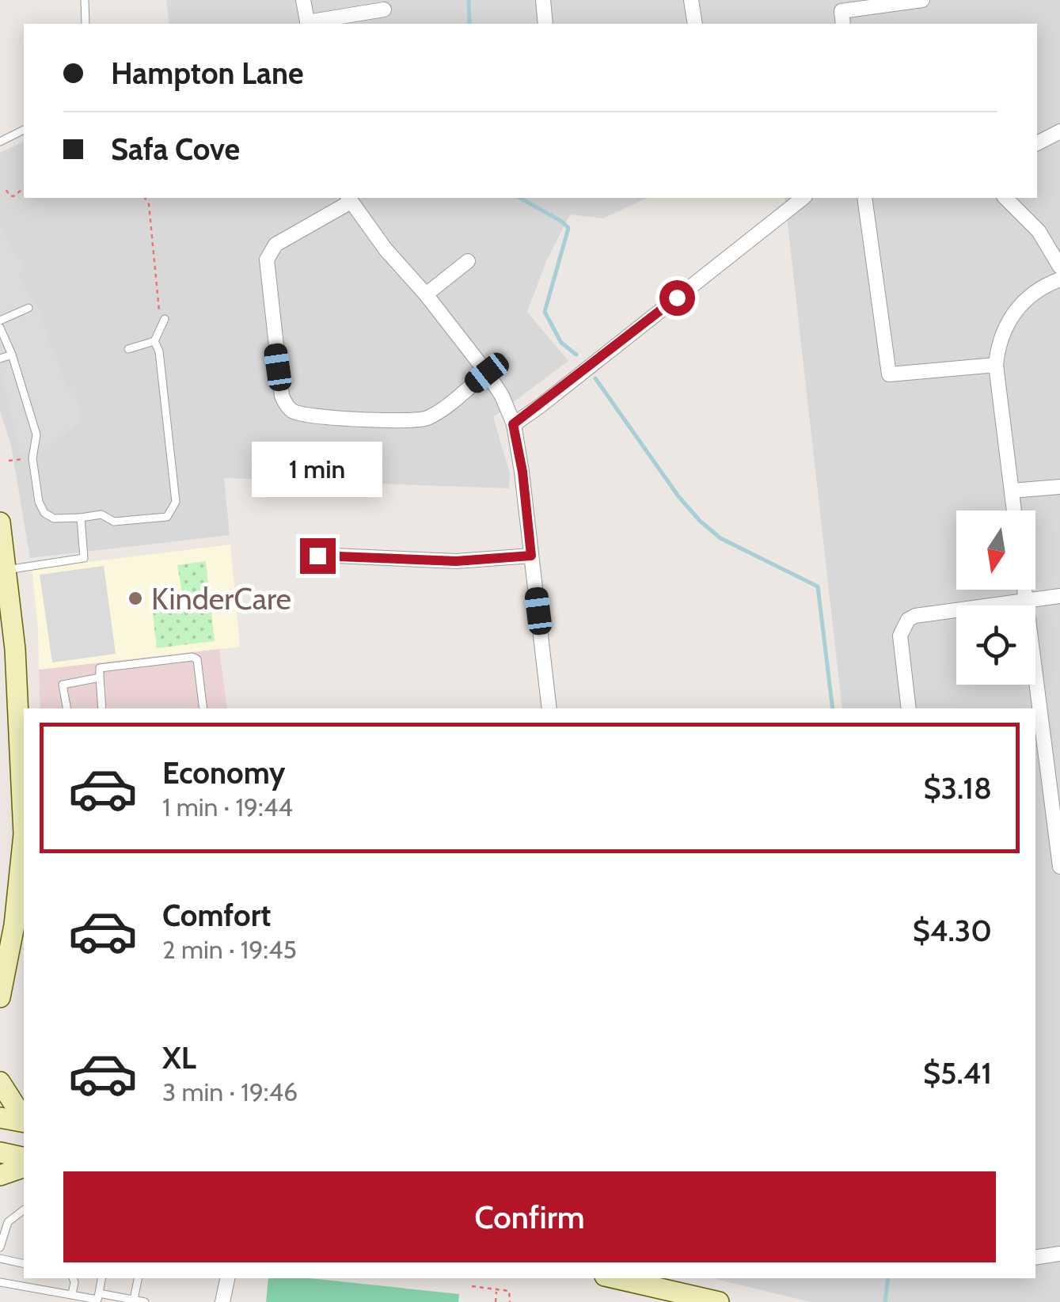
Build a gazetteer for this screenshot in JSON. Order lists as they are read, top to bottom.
{
  "places": ["KinderCare"],
  "north": "bottom",
  "page": {
    "banner": ["Hampton Lane", "Safa Cove"],
    "bubble": "1 min",
    "list": [
      {
        "name": "Economy",
        "note": "1 min · 19:44",
        "value": "$3.18"
      },
      {
        "name": "Comfort",
        "note": "2 min · 19:45",
        "value": "$4.30"
      },
      {
        "name": "XL",
        "note": "3 min · 19:46",
        "value": "$5.41"
      }
    ],
    "buttons": "Confirm"
  }
}
